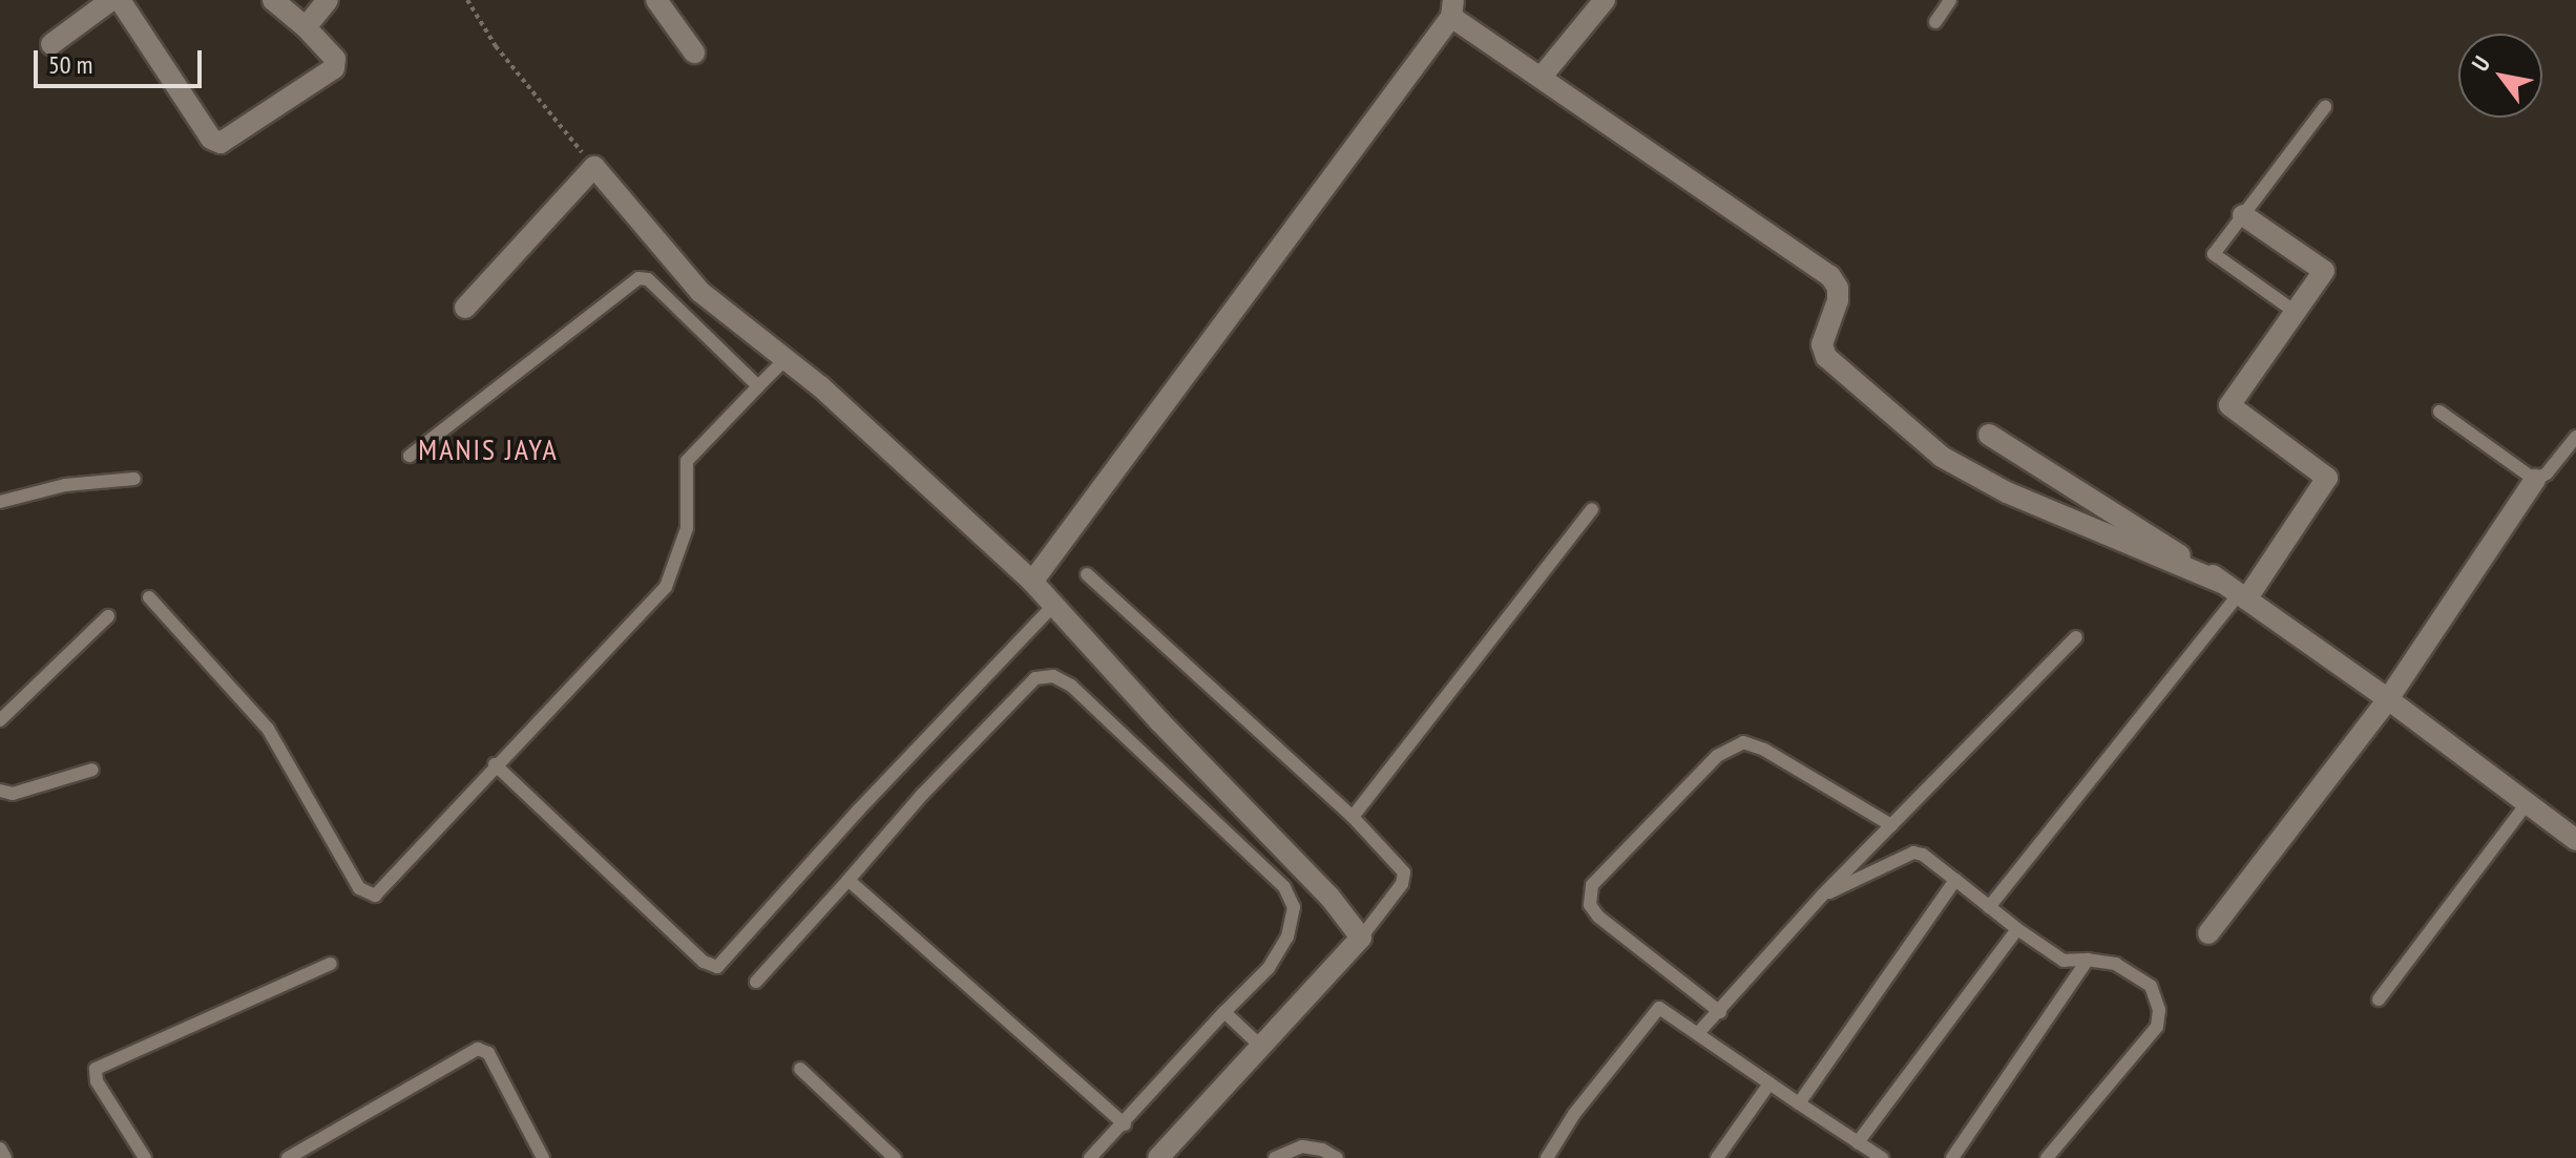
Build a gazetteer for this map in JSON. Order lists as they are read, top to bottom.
{
  "districts": ["MANIS JAYA"],
  "scale_bar": "50 m",
  "north": "top left"
}
